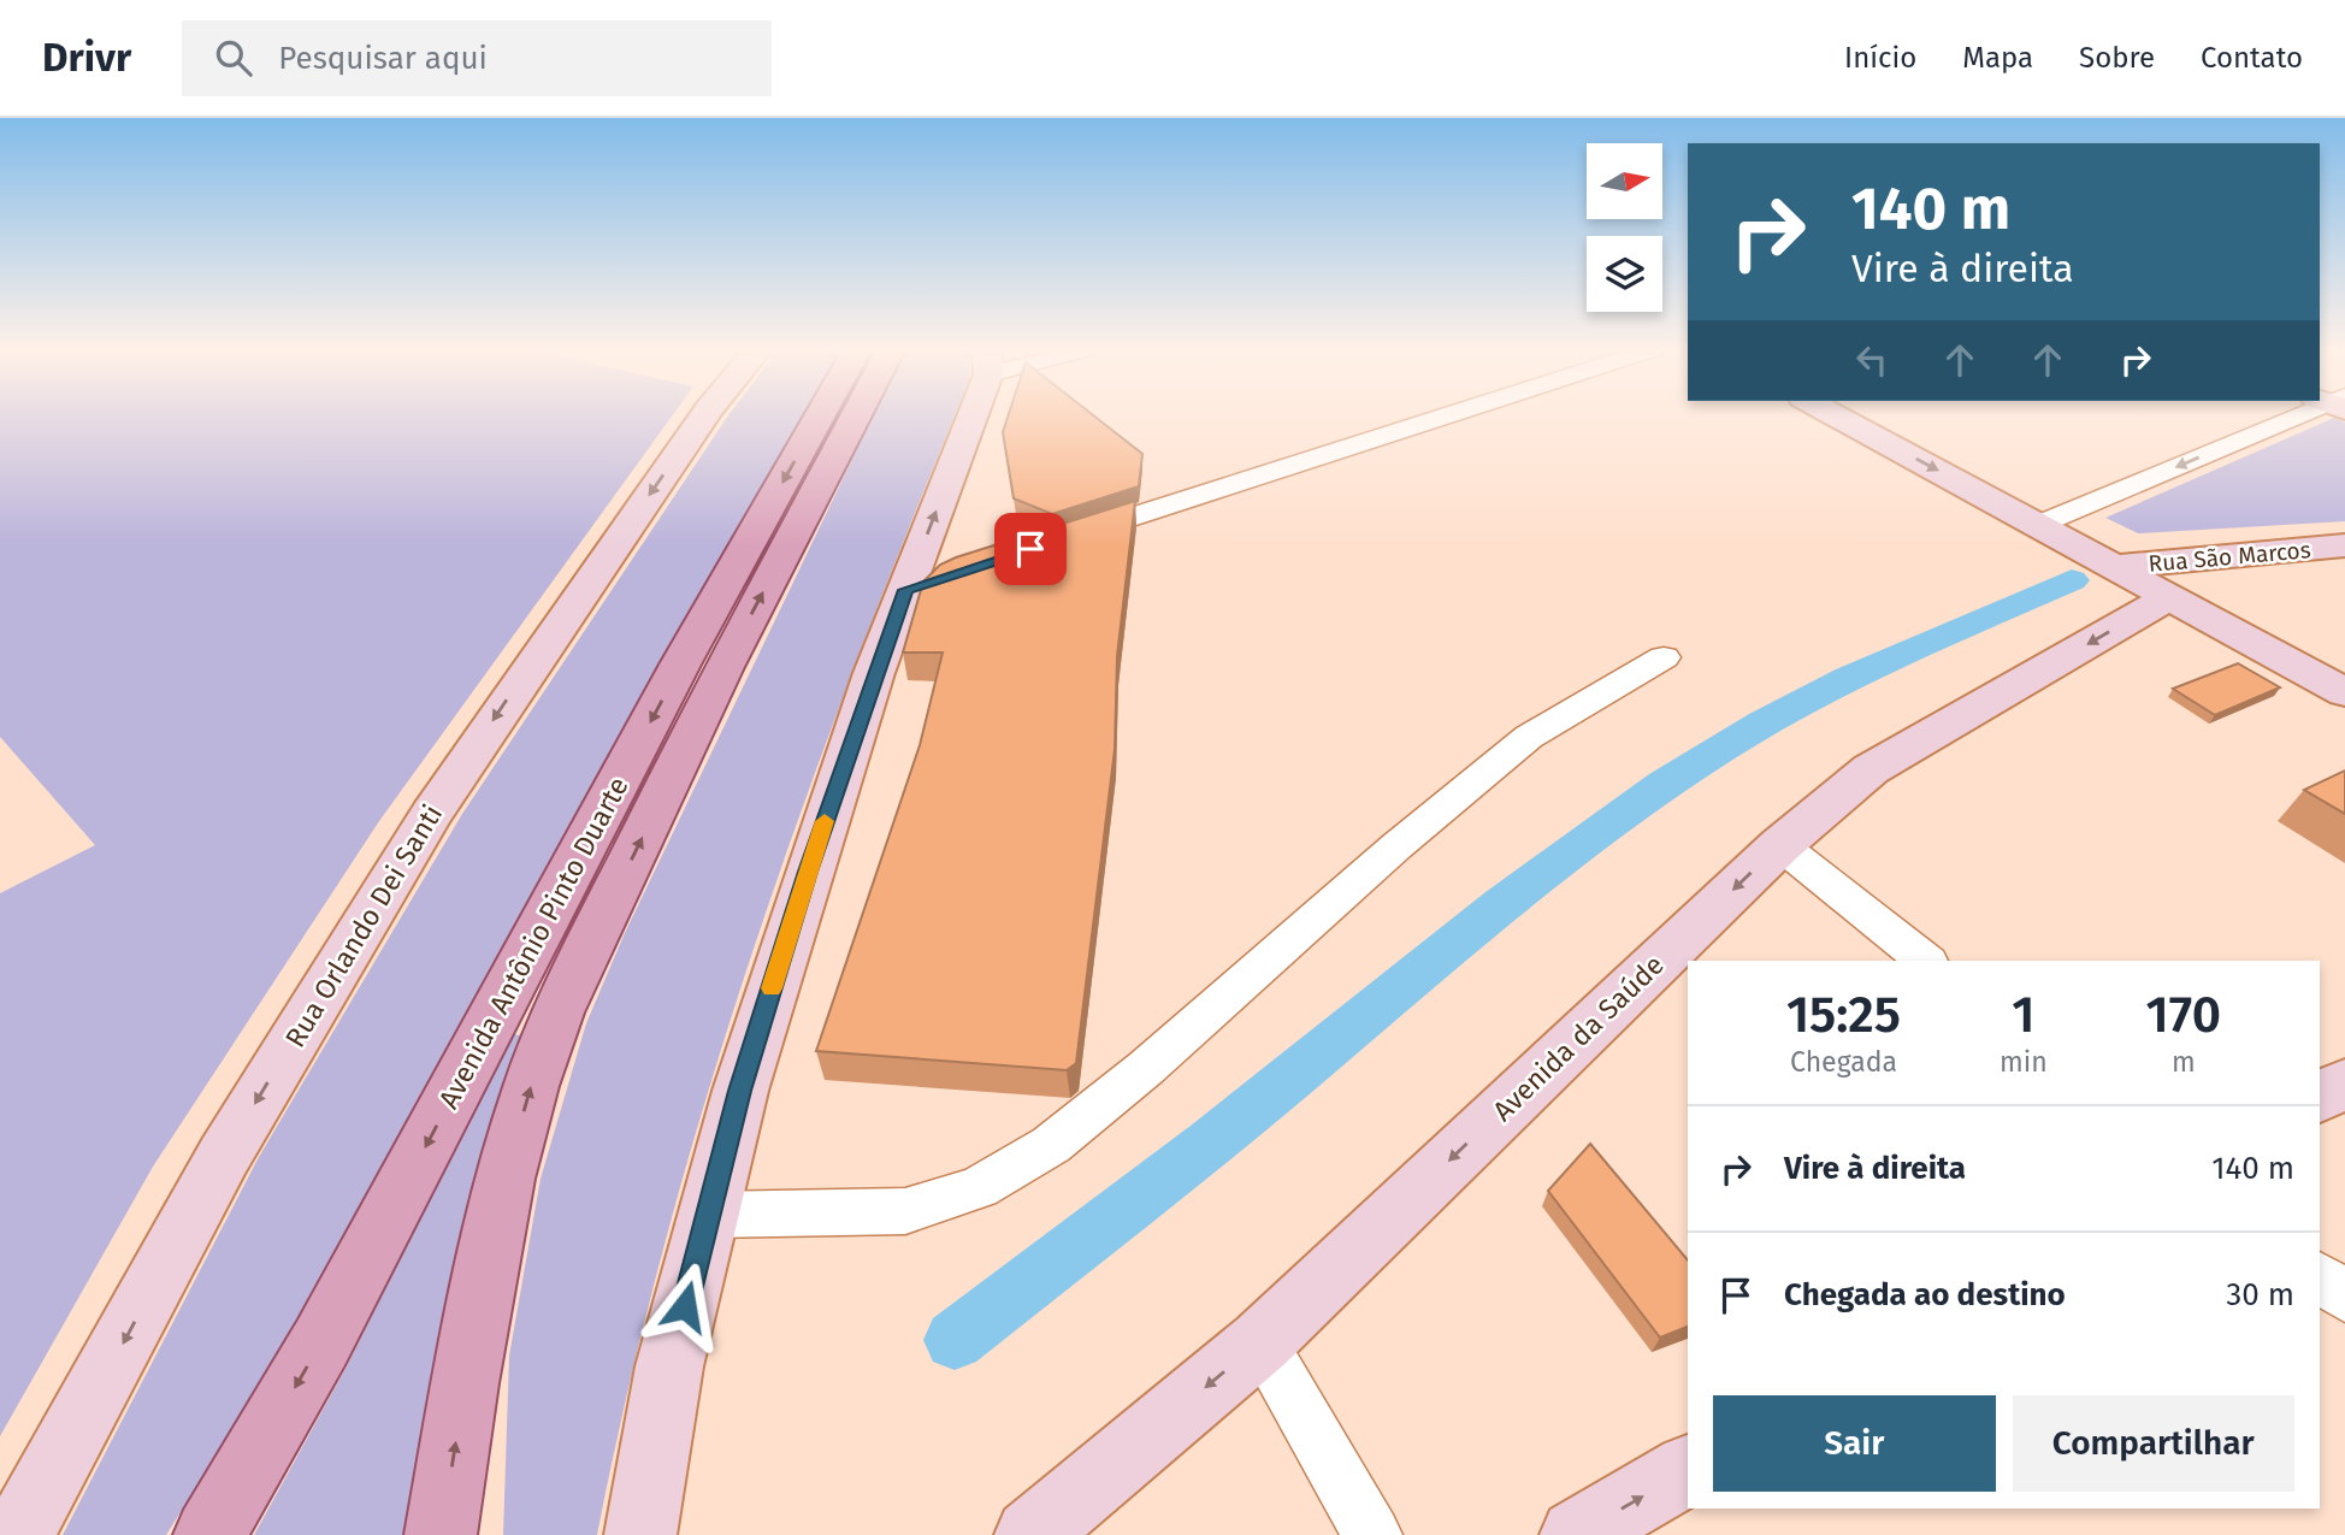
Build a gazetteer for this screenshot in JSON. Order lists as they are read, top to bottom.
{
  "streets": {
    "main road": [
      "Rua São Marcos",
      "Rua Orlando Dei Santi",
      "Avenida Antônio Pinto Duarte",
      "Avenida da Saúde"
    ]
  },
  "crossings": [
    ["Rua São Marcos", "Avenida da Saúde"]
  ],
  "one_way": ["Avenida da Saúde"],
  "north": "right",
  "page": {
    "header": "Drivr",
    "search": "Pesquisar aqui",
    "nav": [
      "Início",
      "Mapa",
      "Sobre",
      "Contato"
    ],
    "turn": ["140 m", "Vire à direita"],
    "eta": [
      "15:25",
      "Chegada",
      "1",
      "min",
      "170",
      "m"
    ],
    "list": [
      {
        "name": "Vire à direita",
        "value": "140 m"
      },
      {
        "name": "Chegada ao destino",
        "value": "30 m"
      }
    ],
    "buttons": ["Sair", "Compartilhar"]
  }
}
